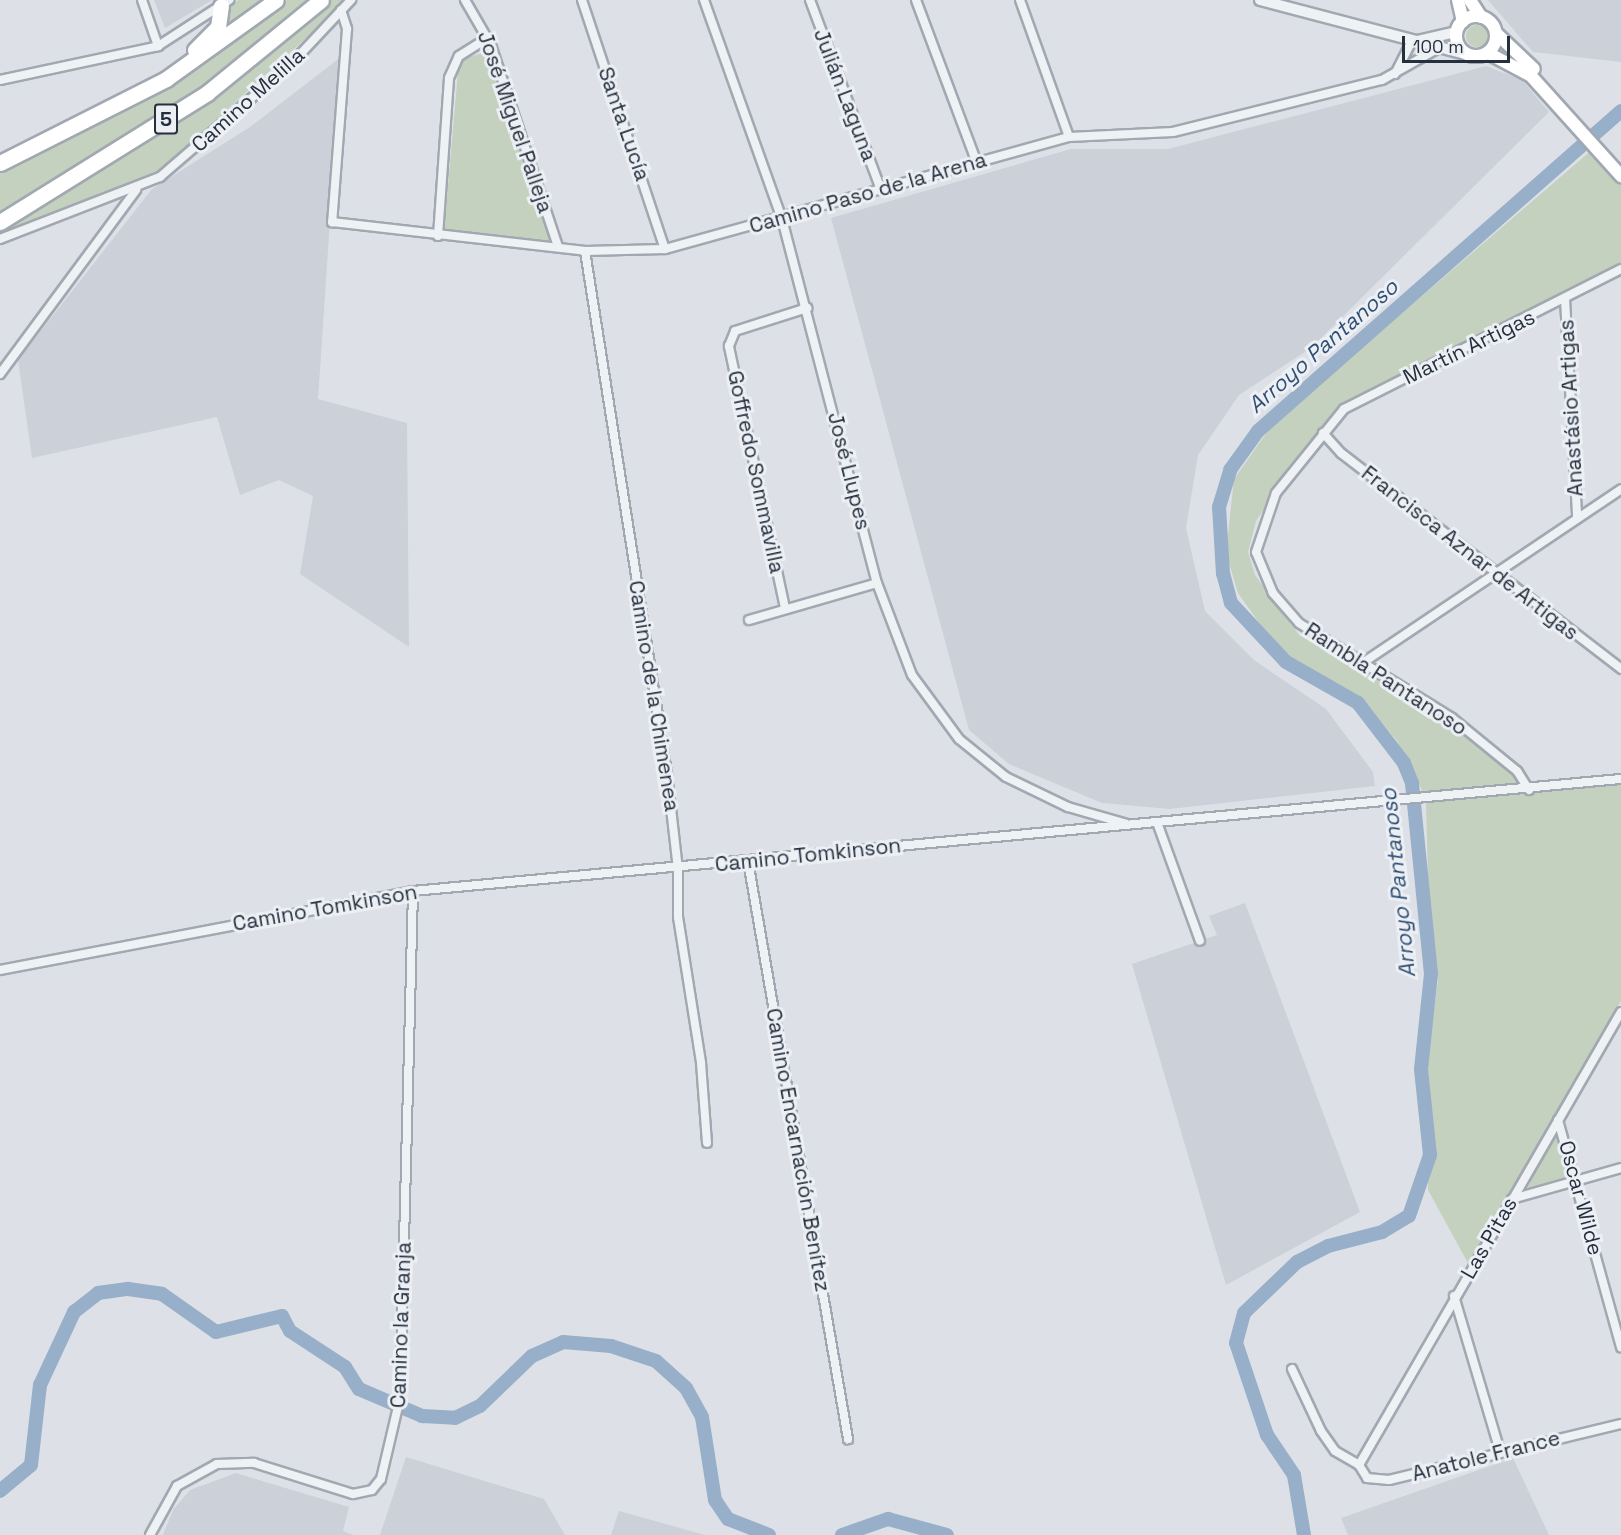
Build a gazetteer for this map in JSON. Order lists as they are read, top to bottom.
{
  "streets": {
    "highway": ["5"],
    "street": [
      "Julián Laguna",
      "Camino Melilla",
      "José Miguel Palleja",
      "Santa Lucía",
      "Camino Paso de la Arena",
      "Martín Artigas",
      "Anastásio Artigas",
      "José Llupes",
      "Goffredo Sommavilla",
      "Francisca Aznar de Artigas",
      "Rambla Pantanoso",
      "Camino de la Chimenea",
      "Camino Tomkinson",
      "Camino Encarnación Benítez",
      "Oscar Wilde",
      "Las Pitas",
      "Camino la Granja",
      "Anatole France"
    ]
  },
  "crossings": [
    ["Julián Laguna", "Camino Paso de la Arena"],
    ["Camino Melilla", "Camino Paso de la Arena"],
    ["José Miguel Palleja", "Camino Paso de la Arena"],
    ["Santa Lucía", "Camino Paso de la Arena"],
    ["Camino Paso de la Arena", "José Llupes"],
    ["Camino Paso de la Arena", "Camino de la Chimenea"],
    ["Martín Artigas", "Anastásio Artigas"],
    ["Martín Artigas", "Francisca Aznar de Artigas"],
    ["Martín Artigas", "Rambla Pantanoso"],
    ["José Llupes", "Goffredo Sommavilla"],
    ["José Llupes", "Camino Tomkinson"],
    ["Francisca Aznar de Artigas", "Rambla Pantanoso"],
    ["Rambla Pantanoso", "Camino Tomkinson"],
    ["Camino de la Chimenea", "Camino Tomkinson"],
    ["Camino Tomkinson", "Camino Encarnación Benítez"],
    ["Camino Tomkinson", "Camino la Granja"],
    ["Oscar Wilde", "Las Pitas"],
    ["Las Pitas", "Anatole France"]
  ],
  "water": ["Arroyo Pantanoso"],
  "scale_bar": "100 m"
}
